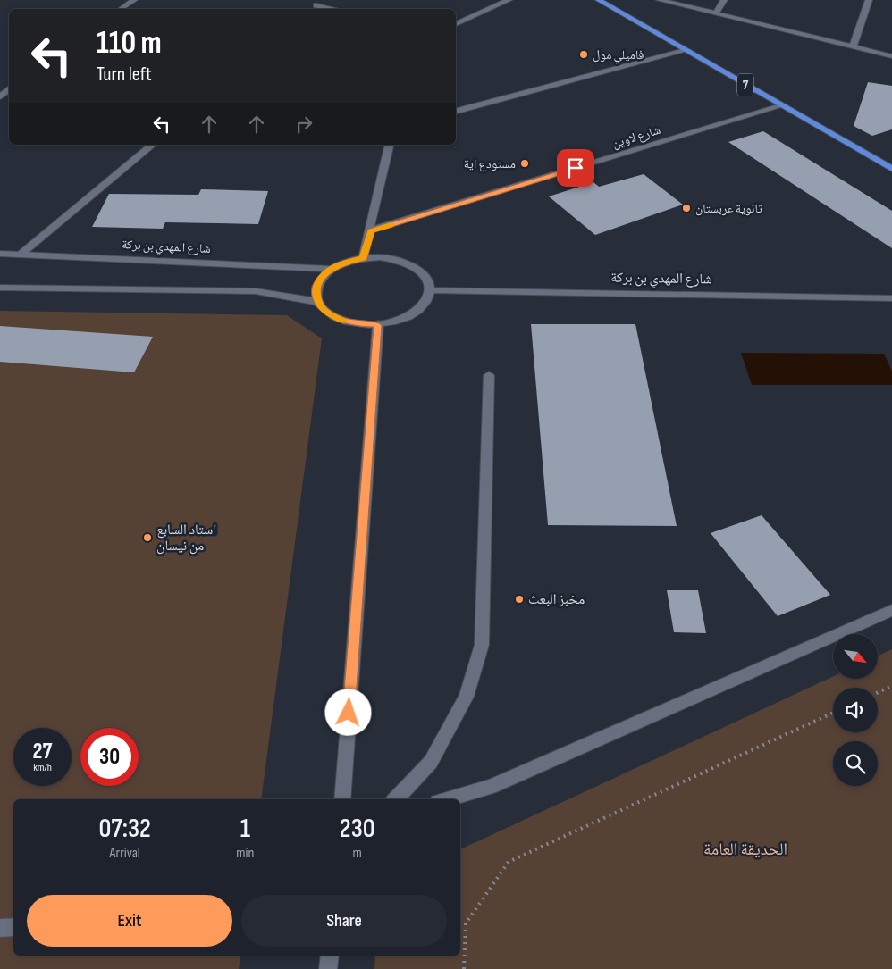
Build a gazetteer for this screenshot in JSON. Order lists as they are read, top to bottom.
{
  "streets": {
    "highway": ["7"],
    "street": ["شارع لاوين", "شارع المهدي بن بركة"]
  },
  "crossings": [
    ["7", "شارع لاوين"]
  ],
  "parks": ["الحديقة العامة"],
  "places": [
    "فاميلي مول",
    "مستودع اية",
    "ثانوية عربستان",
    "استاد السابع من نيسان",
    "مخبز البعث"
  ],
  "north": "bottom right",
  "page": {
    "turn": ["110 m", "Turn left"],
    "speed": "27 km/h",
    "limit": "30",
    "eta": [
      "07:32",
      "Arrival",
      "1",
      "min",
      "230",
      "m"
    ],
    "buttons": ["Exit", "Share"]
  }
}
